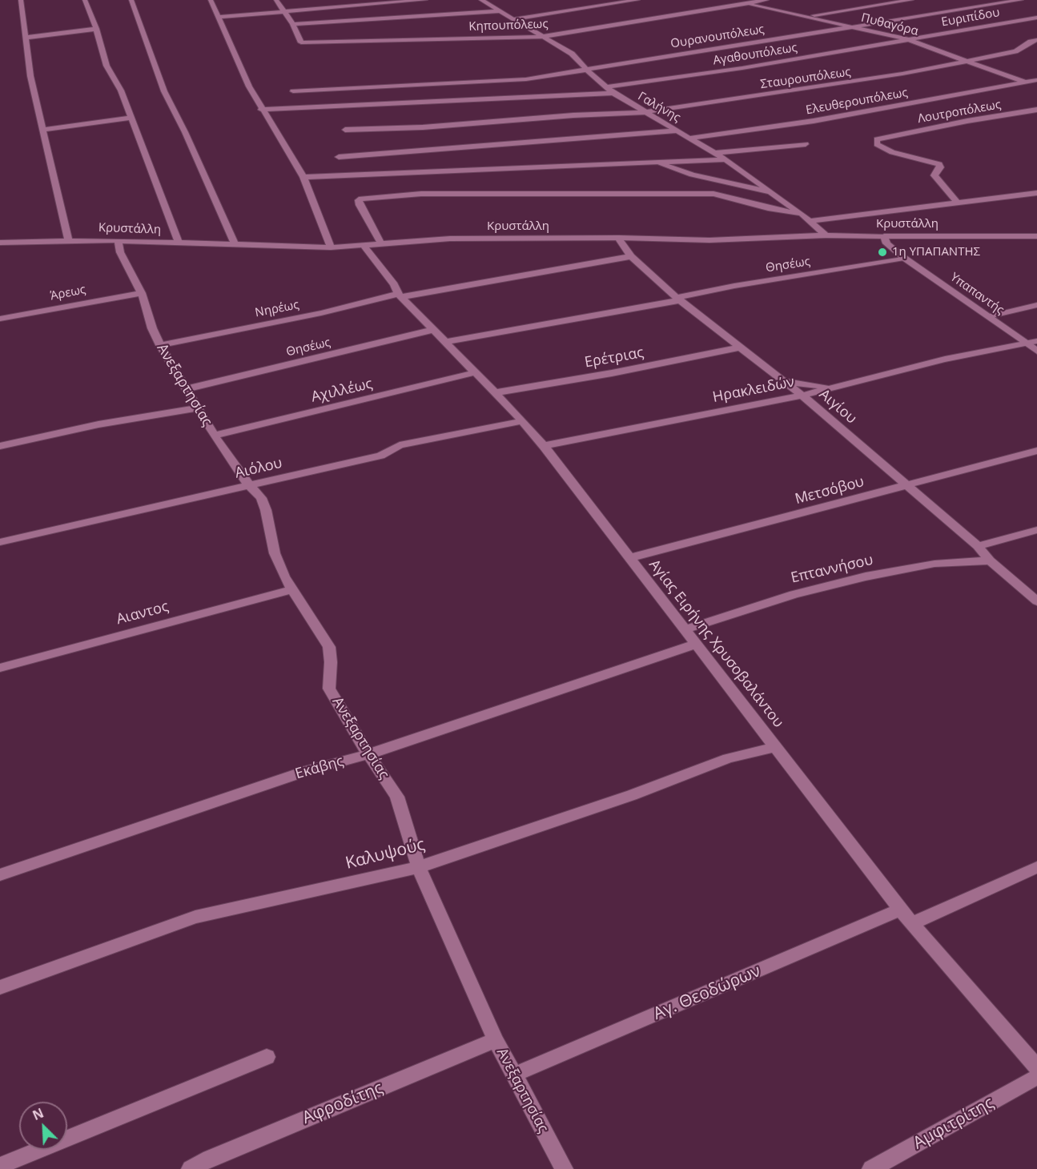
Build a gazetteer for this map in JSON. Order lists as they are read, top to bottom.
{
  "streets": {
    "street": [
      "Ευριπίδου",
      "Πυθαγόρα",
      "Κηπουπόλεως",
      "Ουρανουπόλεως",
      "Αγαθουπόλεως",
      "Σταυρουπόλεως",
      "Ελευθερουπόλεως",
      "Γαλήνης",
      "Λουτροπόλεως",
      "Κρυστάλλη",
      "Θησέως",
      "Άρεως",
      "Υπαπαντής",
      "Νηρέως",
      "Ερέτριας",
      "Ανεξαρτησίας",
      "Ηρακλειδών",
      "Αχιλλέως",
      "Αιγίου",
      "Αιόλου",
      "Μετσόβου",
      "Επταννήσου",
      "Αιαντος",
      "Αγίας Ειρήνης Χρυσοβαλάντου",
      "Εκάβης",
      "Καλυψούς",
      "Αγ. Θεοδώρων",
      "Αφροδίτης",
      "Αμφιτρίτης"
    ]
  },
  "crossings": [
    ["Ευριπίδου", "Πυθαγόρα"],
    ["Ευριπίδου", "Αγαθουπόλεως"],
    ["Πυθαγόρα", "Κηπουπόλεως"],
    ["Πυθαγόρα", "Ουρανουπόλεως"],
    ["Πυθαγόρα", "Αγαθουπόλεως"],
    ["Πυθαγόρα", "Σταυρουπόλεως"],
    ["Πυθαγόρα", "Ελευθερουπόλεως"],
    ["Κηπουπόλεως", "Γαλήνης"],
    ["Ουρανουπόλεως", "Γαλήνης"],
    ["Αγαθουπόλεως", "Γαλήνης"],
    ["Σταυρουπόλεως", "Γαλήνης"],
    ["Ελευθερουπόλεως", "Γαλήνης"],
    ["Γαλήνης", "Κρυστάλλη"],
    ["Κρυστάλλη", "Υπαπαντής"],
    ["Κρυστάλλη", "Ανεξαρτησίας"],
    ["Κρυστάλλη", "Αιγίου"],
    ["Κρυστάλλη", "Αγίας Ειρήνης Χρυσοβαλάντου"],
    ["Θησέως", "Υπαπαντής"],
    ["Θησέως", "Ανεξαρτησίας"],
    ["Θησέως", "Αιγίου"],
    ["Θησέως", "Αγίας Ειρήνης Χρυσοβαλάντου"],
    ["Άρεως", "Ανεξαρτησίας"],
    ["Υπαπαντής", "Ηρακλειδών"],
    ["Νηρέως", "Ανεξαρτησίας"],
    ["Νηρέως", "Αιγίου"],
    ["Νηρέως", "Αγίας Ειρήνης Χρυσοβαλάντου"],
    ["Ερέτριας", "Αιγίου"],
    ["Ερέτριας", "Αγίας Ειρήνης Χρυσοβαλάντου"],
    ["Ανεξαρτησίας", "Αχιλλέως"],
    ["Ανεξαρτησίας", "Αιόλου"],
    ["Ανεξαρτησίας", "Αιαντος"],
    ["Ανεξαρτησίας", "Εκάβης"],
    ["Ανεξαρτησίας", "Καλυψούς"],
    ["Ανεξαρτησίας", "Αγ. Θεοδώρων"],
    ["Ανεξαρτησίας", "Αφροδίτης"],
    ["Ηρακλειδών", "Αιγίου"],
    ["Ηρακλειδών", "Αγίας Ειρήνης Χρυσοβαλάντου"],
    ["Αχιλλέως", "Αγίας Ειρήνης Χρυσοβαλάντου"],
    ["Αιγίου", "Μετσόβου"],
    ["Αιγίου", "Επταννήσου"],
    ["Αιόλου", "Αγίας Ειρήνης Χρυσοβαλάντου"],
    ["Μετσόβου", "Αγίας Ειρήνης Χρυσοβαλάντου"],
    ["Επταννήσου", "Αγίας Ειρήνης Χρυσοβαλάντου"],
    ["Αγίας Ειρήνης Χρυσοβαλάντου", "Εκάβης"],
    ["Αγίας Ειρήνης Χρυσοβαλάντου", "Καλυψούς"],
    ["Αγίας Ειρήνης Χρυσοβαλάντου", "Αγ. Θεοδώρων"]
  ],
  "places": ["1η ΥΠΑΠΑΝΤΗΣ"],
  "north": "top left"
}
